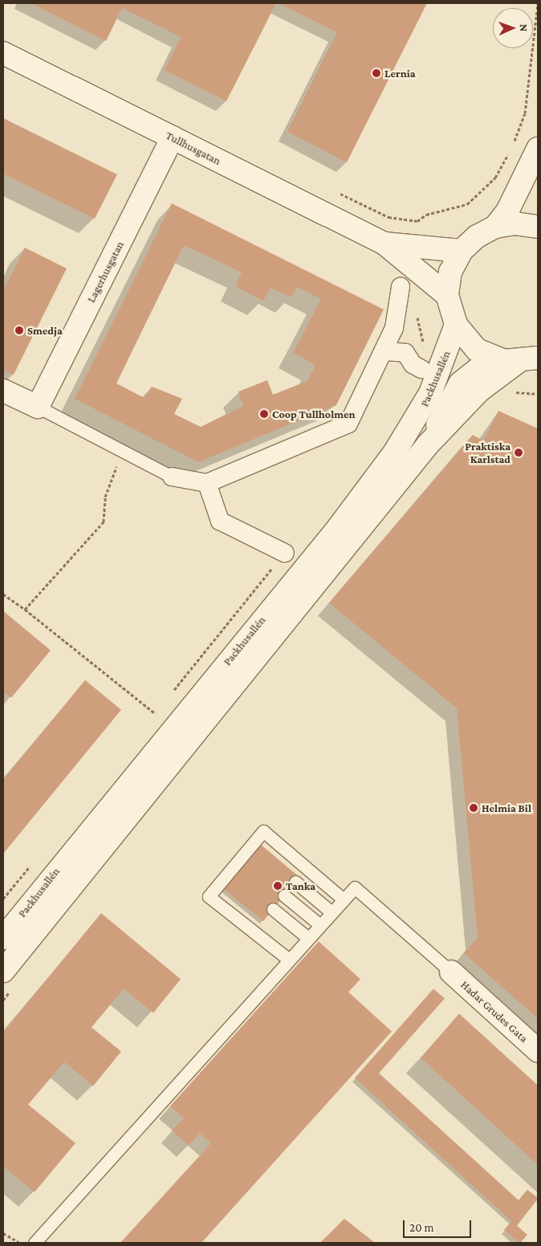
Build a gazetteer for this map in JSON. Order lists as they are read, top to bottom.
{
  "streets": {
    "street": [
      "Tullhusgatan",
      "Lagerhusgatan",
      "Packhusallén",
      "Hadar Grudes Gata"
    ]
  },
  "crossings": [
    ["Tullhusgatan", "Lagerhusgatan"]
  ],
  "places": [
    "Lernia",
    "Smedja",
    "Coop Tullholmen",
    "Praktiska Karlstad",
    "Helmia Bil",
    "Tanka"
  ],
  "scale_bar": "20 m",
  "north": "right"
}
